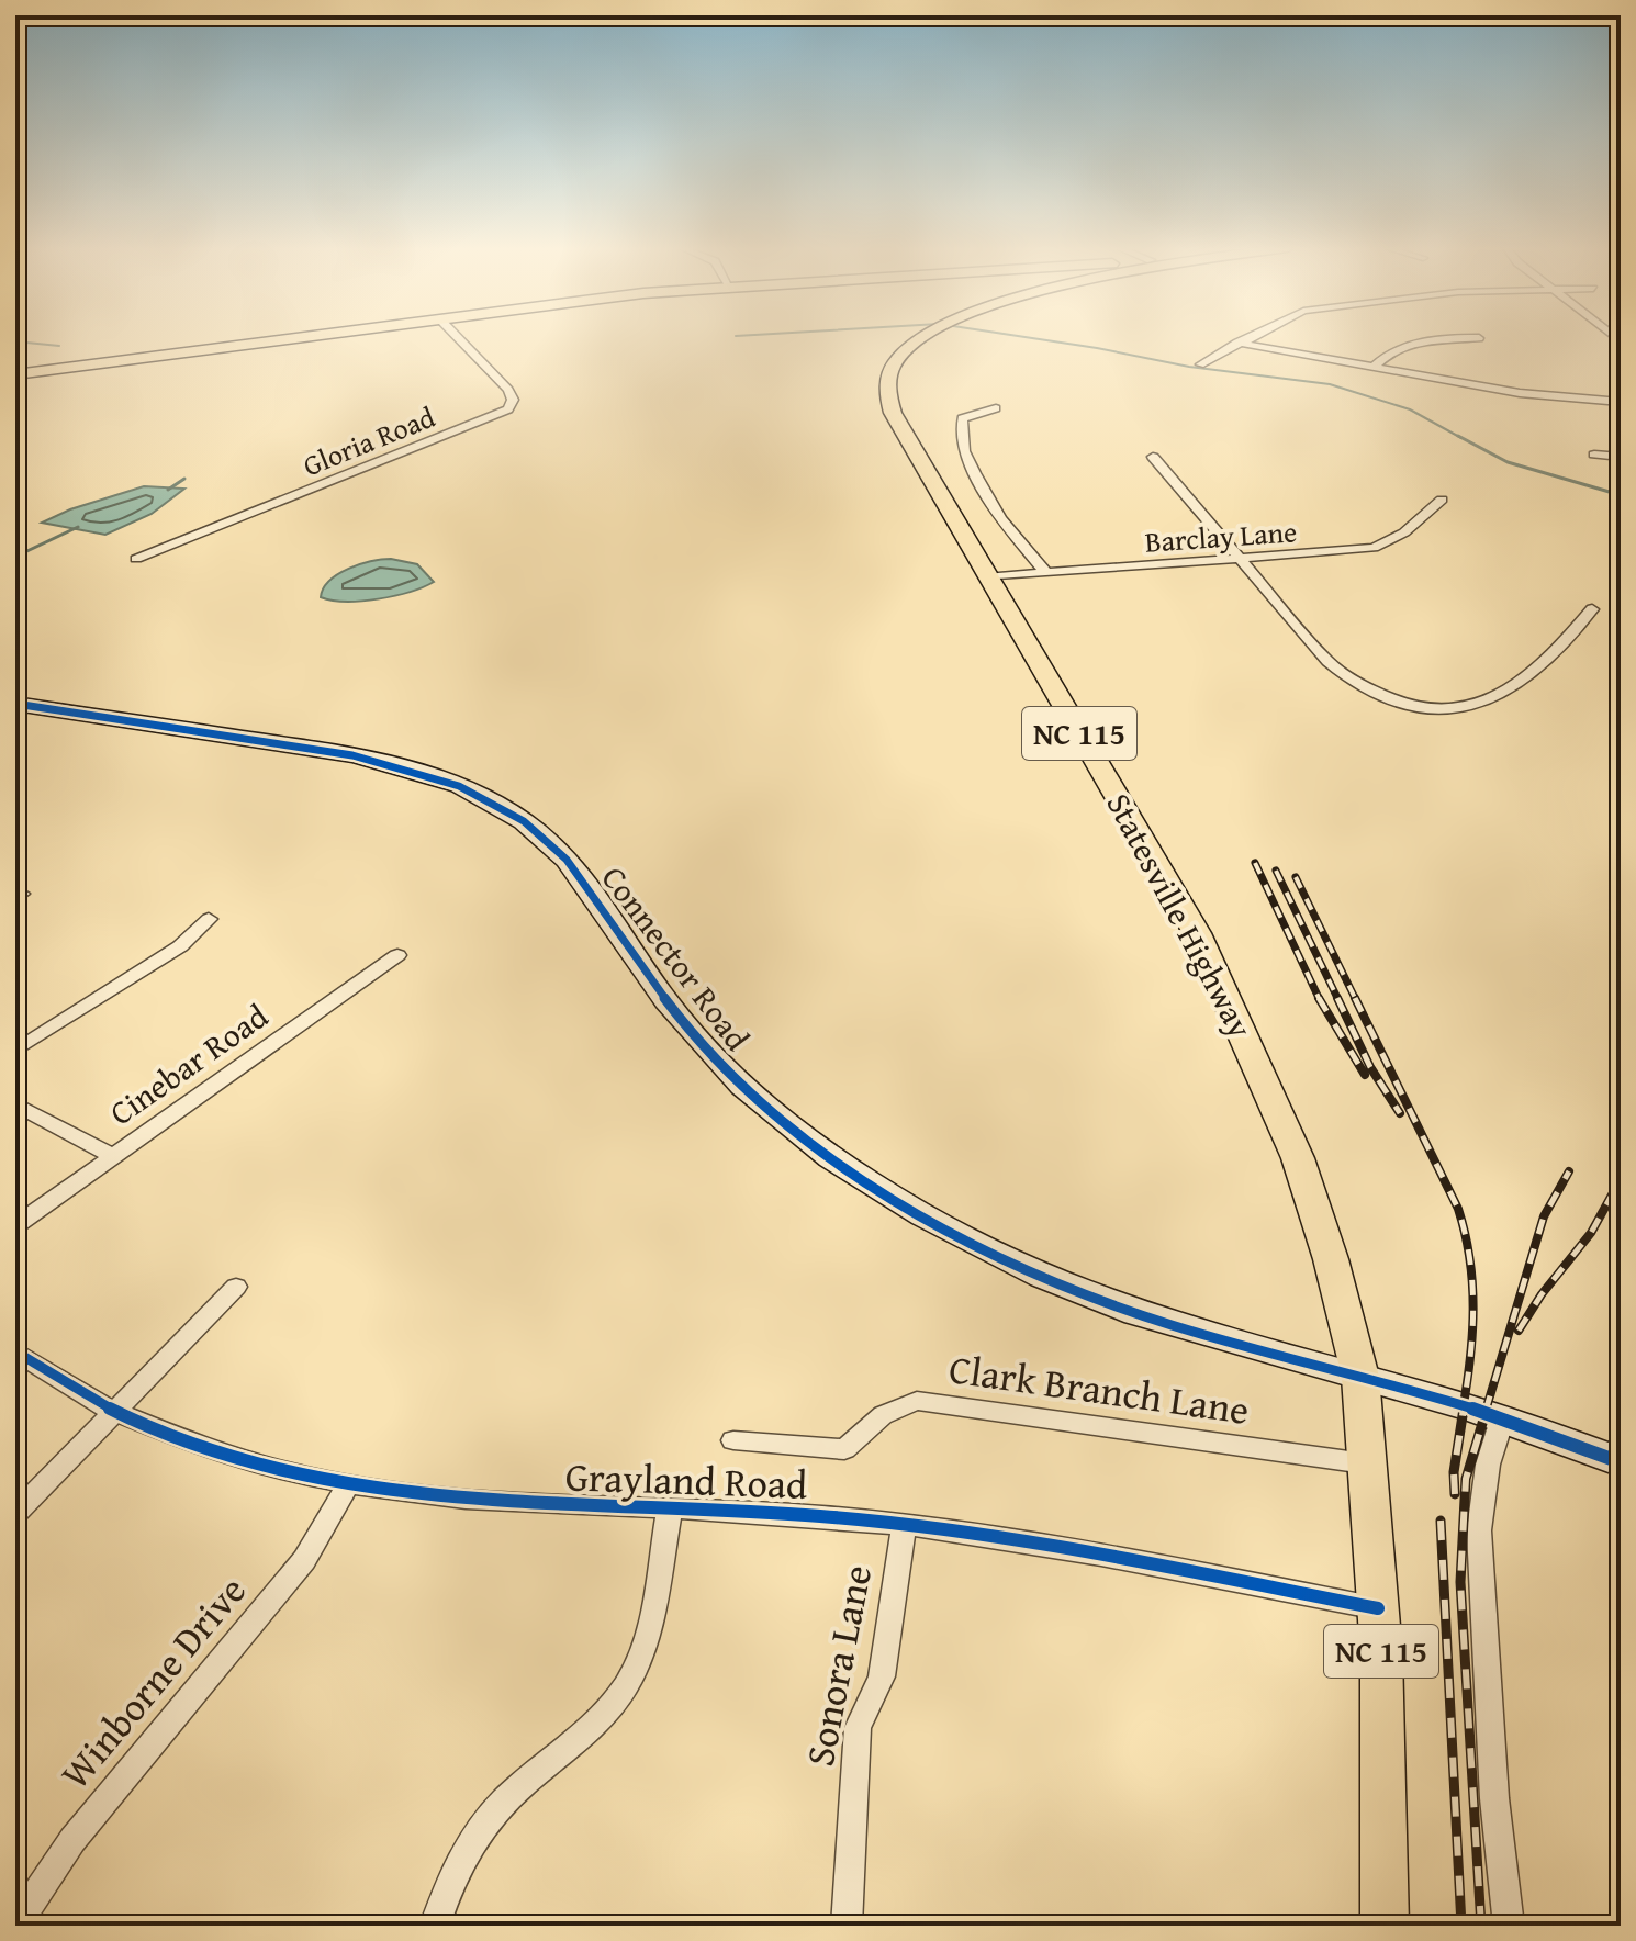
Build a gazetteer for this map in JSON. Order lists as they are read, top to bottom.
{
  "streets": {
    "main road": ["NC 115", "Statesville Highway"],
    "street": [
      "Gloria Road",
      "Barclay Lane",
      "Connector Road",
      "Cinebar Road",
      "Clark Branch Lane",
      "Grayland Road",
      "Sonora Lane",
      "Winborne Drive"
    ]
  },
  "crossings": [
    ["Barclay Lane", "Statesville Highway"],
    ["Statesville Highway", "Connector Road"],
    ["Statesville Highway", "Clark Branch Lane"],
    ["Statesville Highway", "Grayland Road"],
    ["Grayland Road", "Sonora Lane"],
    ["Grayland Road", "Winborne Drive"]
  ]
}
